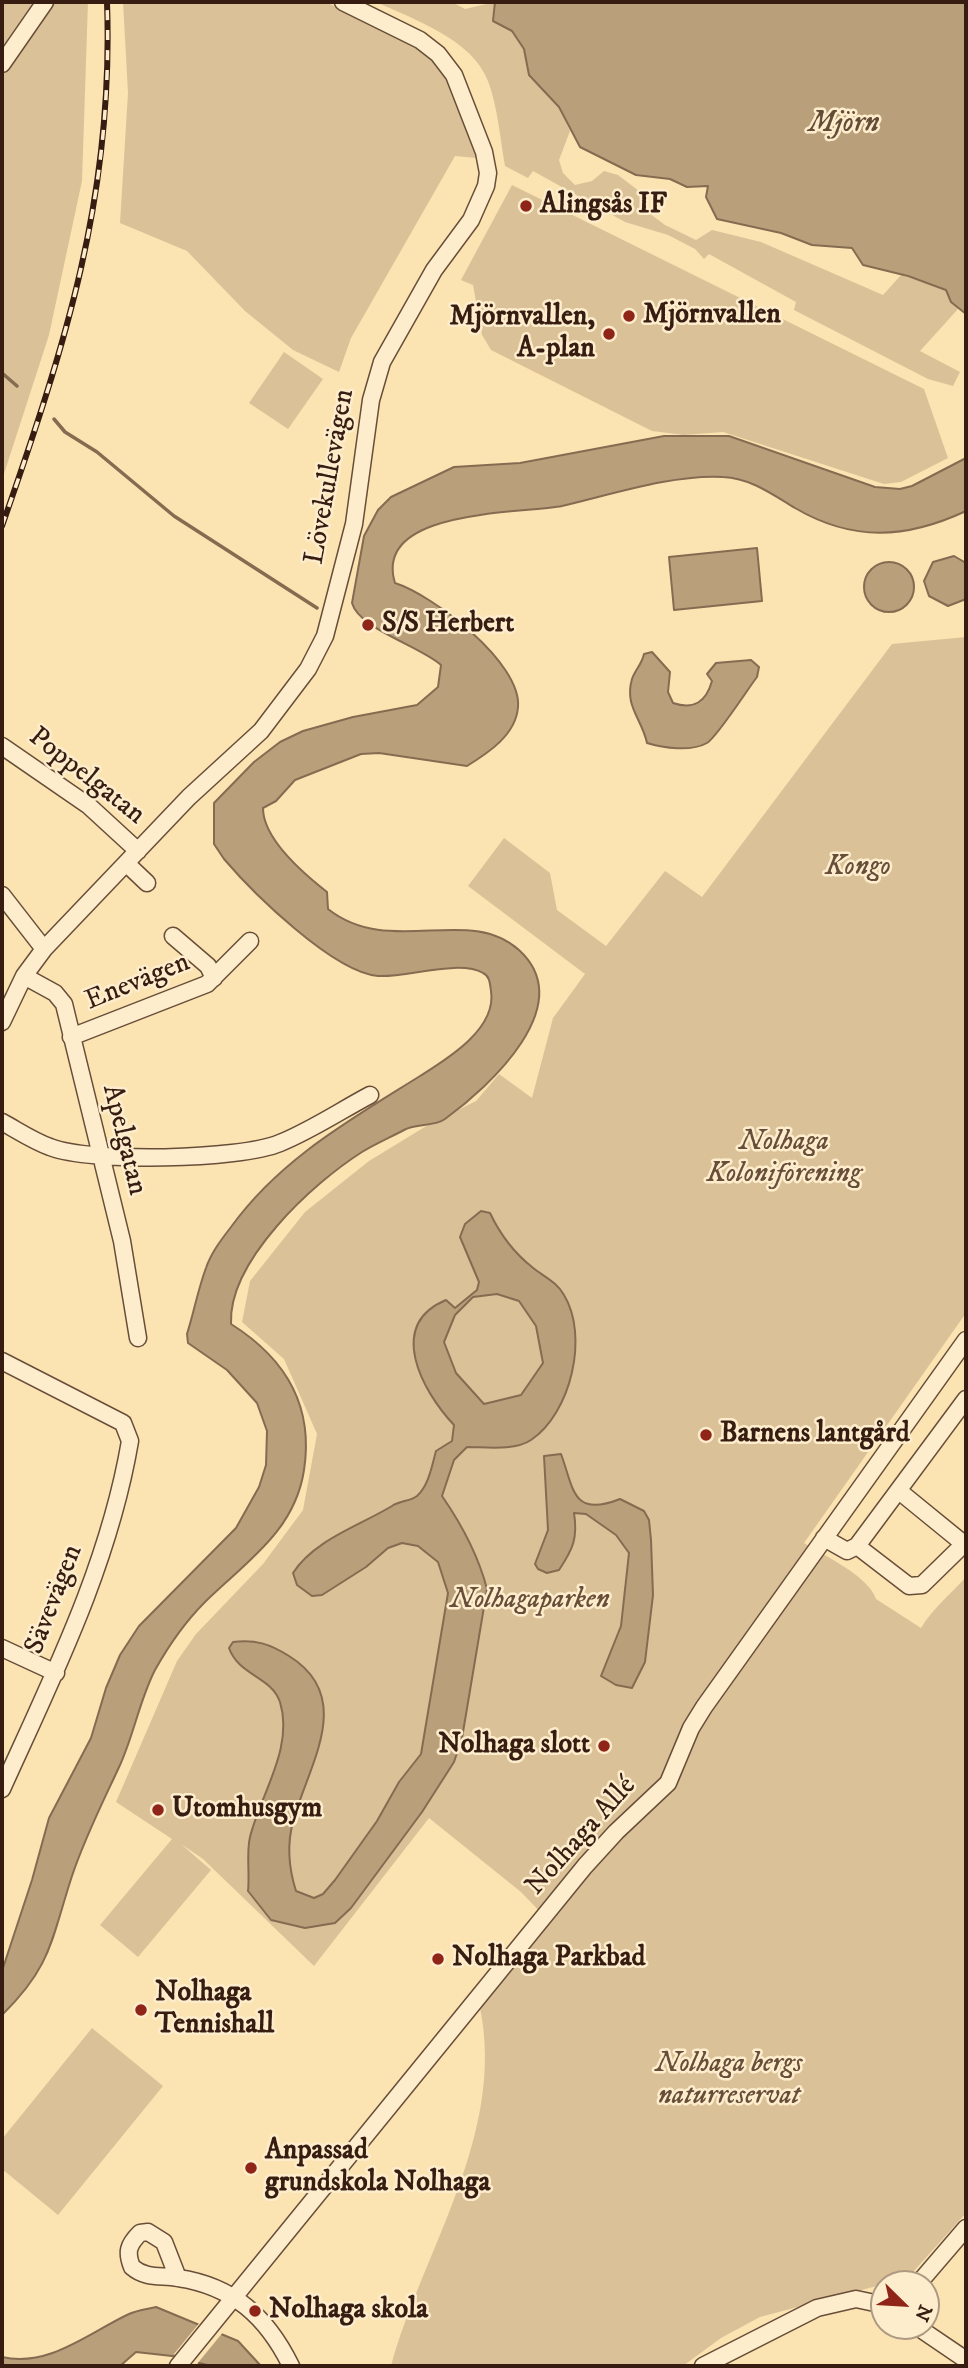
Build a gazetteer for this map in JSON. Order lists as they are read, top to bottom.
{
  "streets": {
    "street": [
      "Lövekullevägen",
      "Poppelgatan",
      "Enevägen",
      "Apelgatan",
      "Sävevägen",
      "Nolhaga Allé"
    ]
  },
  "crossings": [
    ["Lövekullevägen", "Poppelgatan"],
    ["Lövekullevägen", "Apelgatan"],
    ["Enevägen", "Apelgatan"]
  ],
  "water": ["Mjörn"],
  "parks": [
    "Kongo",
    "Nolhaga Koloniförening",
    "Nolhagaparken",
    "Nolhaga bergs naturreservat"
  ],
  "places": [
    "Alingsås IF",
    "Mjörnvallen",
    "Mjörnvallen, A-plan",
    "S/S Herbert",
    "Barnens lantgård",
    "Nolhaga slott",
    "Utomhusgym",
    "Nolhaga Parkbad",
    "Nolhaga Tennishall",
    "Anpassad grundskola Nolhaga",
    "Nolhaga skola"
  ],
  "north": "bottom right"
}
